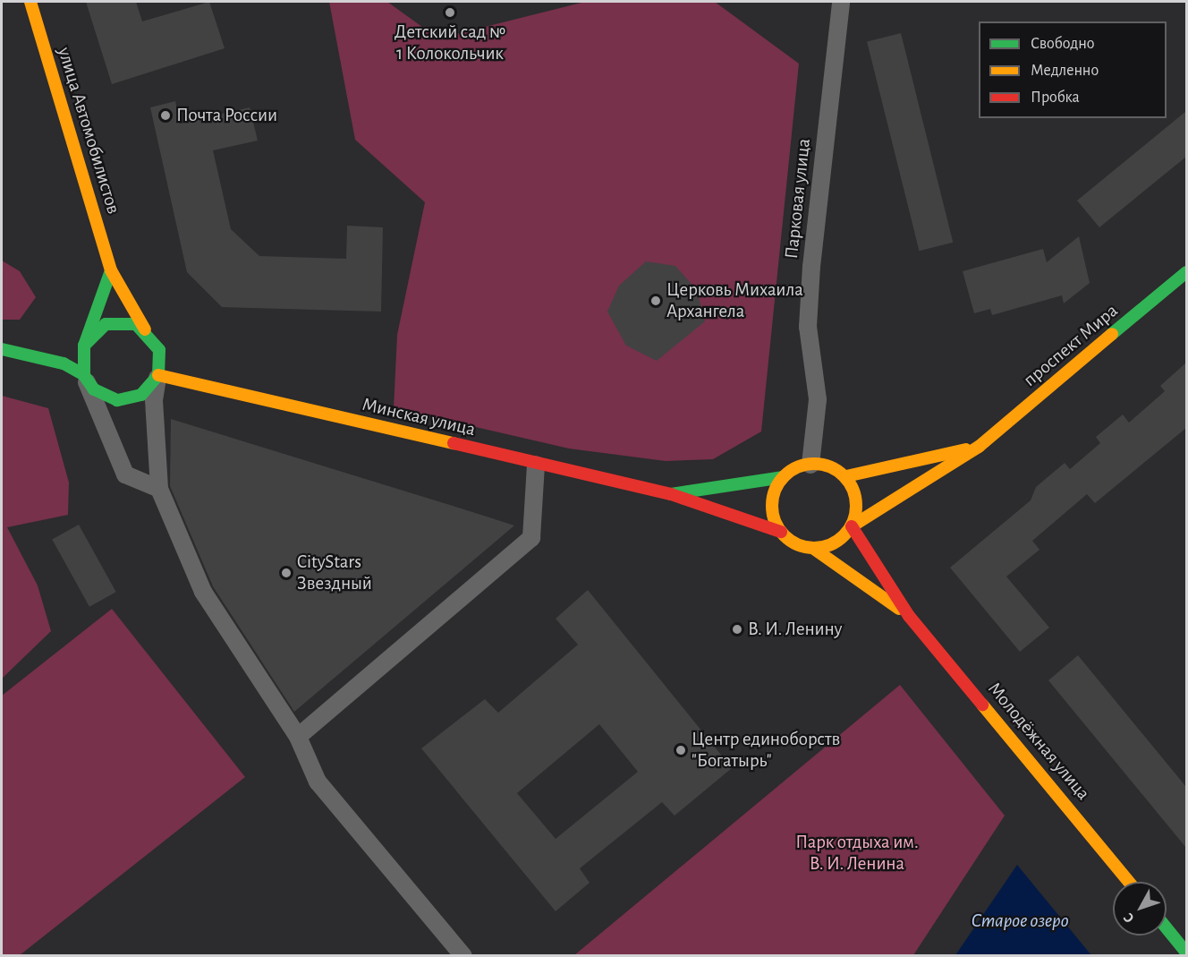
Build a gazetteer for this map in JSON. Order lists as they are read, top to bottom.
{
  "streets": {
    "street": [
      "улица Автомобилистов",
      "Парковая улица",
      "проспект Мира",
      "Минская улица",
      "Молодёжная улица"
    ]
  },
  "crossings": [
    ["улица Автомобилистов", "Минская улица"],
    ["Парковая улица", "проспект Мира"],
    ["Парковая улица", "Минская улица"],
    ["Парковая улица", "Молодёжная улица"],
    ["проспект Мира", "Минская улица"],
    ["проспект Мира", "Молодёжная улица"],
    ["Минская улица", "Молодёжная улица"]
  ],
  "water": ["Старое озеро"],
  "parks": ["Парк отдыха им. В. И. Ленина"],
  "places": [
    "Детский сад № 1 Колокольчик",
    "Почта России",
    "Церковь Михаила Архангела",
    "CityStars Звездный",
    "В. И. Ленину",
    "Центр единоборств \"Богатырь\""
  ],
  "legend": ["Свободно", "Медленно", "Пробка"],
  "north": "bottom left"
}
